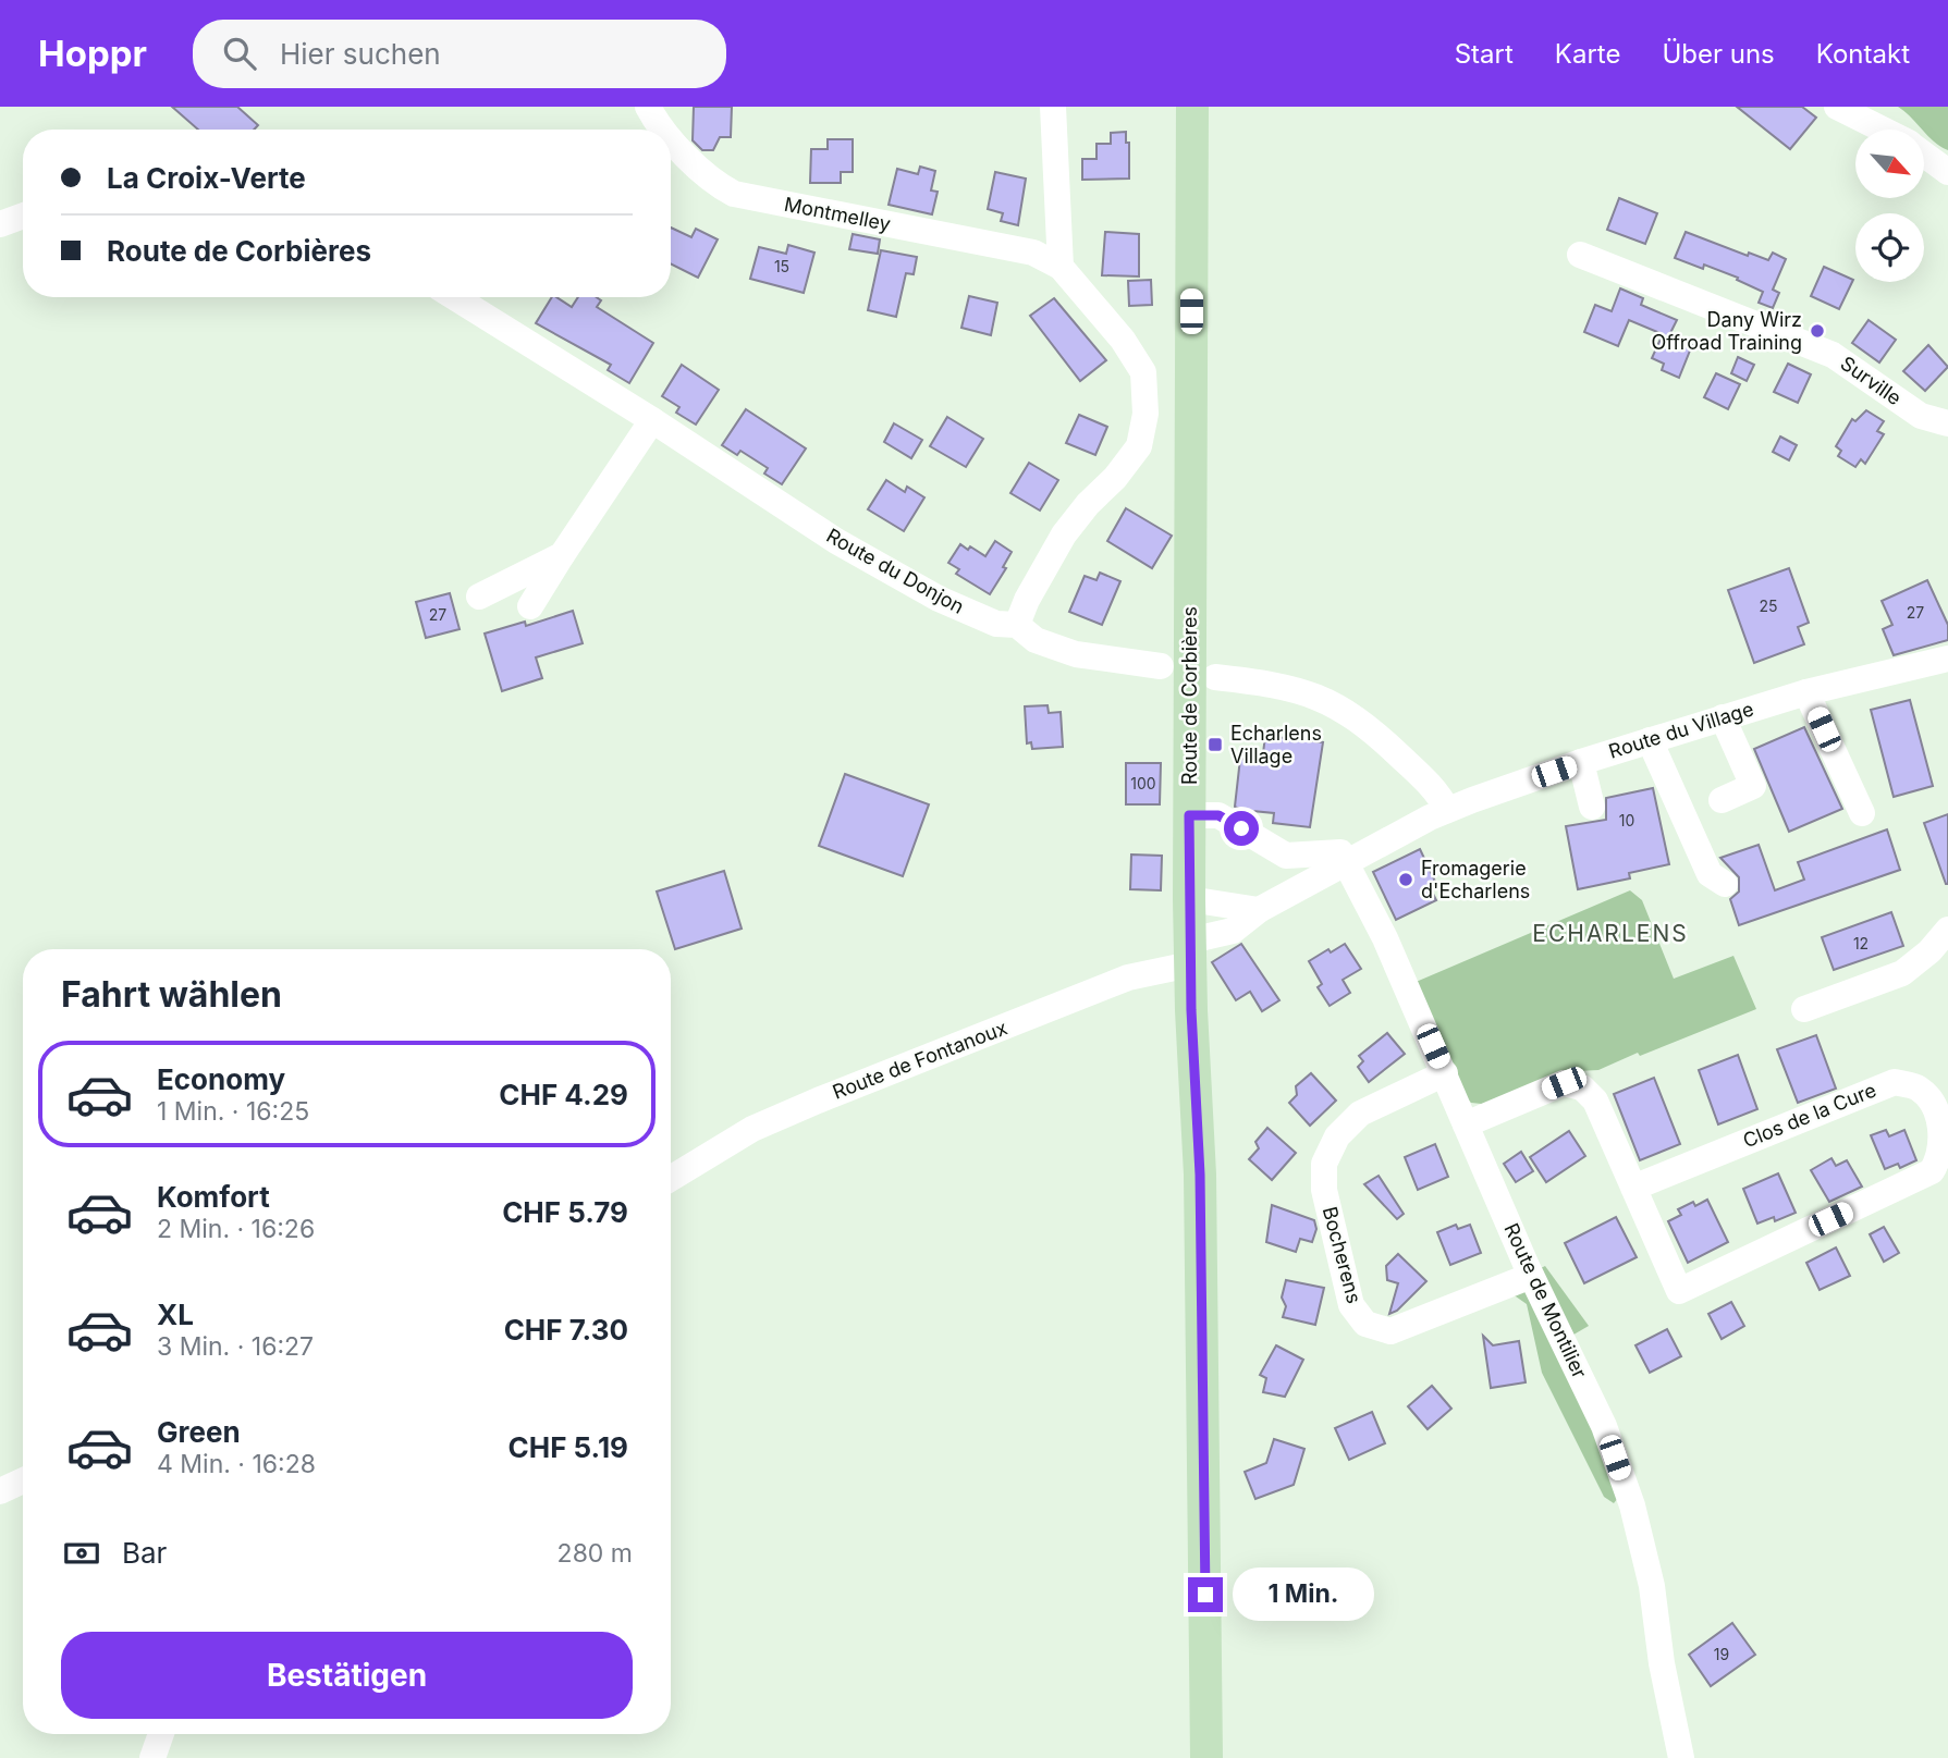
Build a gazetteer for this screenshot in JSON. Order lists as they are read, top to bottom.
{
  "streets": {
    "main road": ["Route de Corbières"],
    "street": [
      "Montmelley",
      "Surville",
      "Route du Donjon",
      "Route du Village",
      "Route de Fontanoux",
      "Clos de la Cure",
      "Bocherens",
      "Route de Montilier"
    ]
  },
  "crossings": [
    ["Montmelley", "Route du Donjon"],
    ["Route de Corbières", "Route du Village"],
    ["Route de Corbières", "Route de Fontanoux"],
    ["Route du Village", "Route de Fontanoux"],
    ["Route du Village", "Route de Montilier"],
    ["Clos de la Cure", "Route de Montilier"],
    ["Bocherens", "Route de Montilier"]
  ],
  "districts": ["ECHARLENS"],
  "places": {
    "other": ["Dany Wirz Offroad Training", "Fromagerie d'Echarlens"],
    "transit": ["Echarlens Village"]
  },
  "house_numbers": [
    "15",
    "25",
    "27",
    "27",
    "100",
    "10",
    "12",
    "19"
  ],
  "north": "bottom right",
  "page": {
    "header": "Hoppr",
    "search": "Hier suchen",
    "nav": [
      "Start",
      "Karte",
      "Über uns",
      "Kontakt"
    ],
    "banner": ["La Croix-Verte", "Route de Corbières"],
    "heading": "Fahrt wählen",
    "list": [
      {
        "name": "Economy",
        "note": "1 Min. · 16:25",
        "value": "CHF 4.29"
      },
      {
        "name": "Komfort",
        "note": "2 Min. · 16:26",
        "value": "CHF 5.79"
      },
      {
        "name": "XL",
        "note": "3 Min. · 16:27",
        "value": "CHF 7.30"
      },
      {
        "name": "Green",
        "note": "4 Min. · 16:28",
        "value": "CHF 5.19"
      }
    ],
    "pay": ["Bar", "280 m"],
    "bubble": "1 Min.",
    "buttons": "Bestätigen"
  }
}
